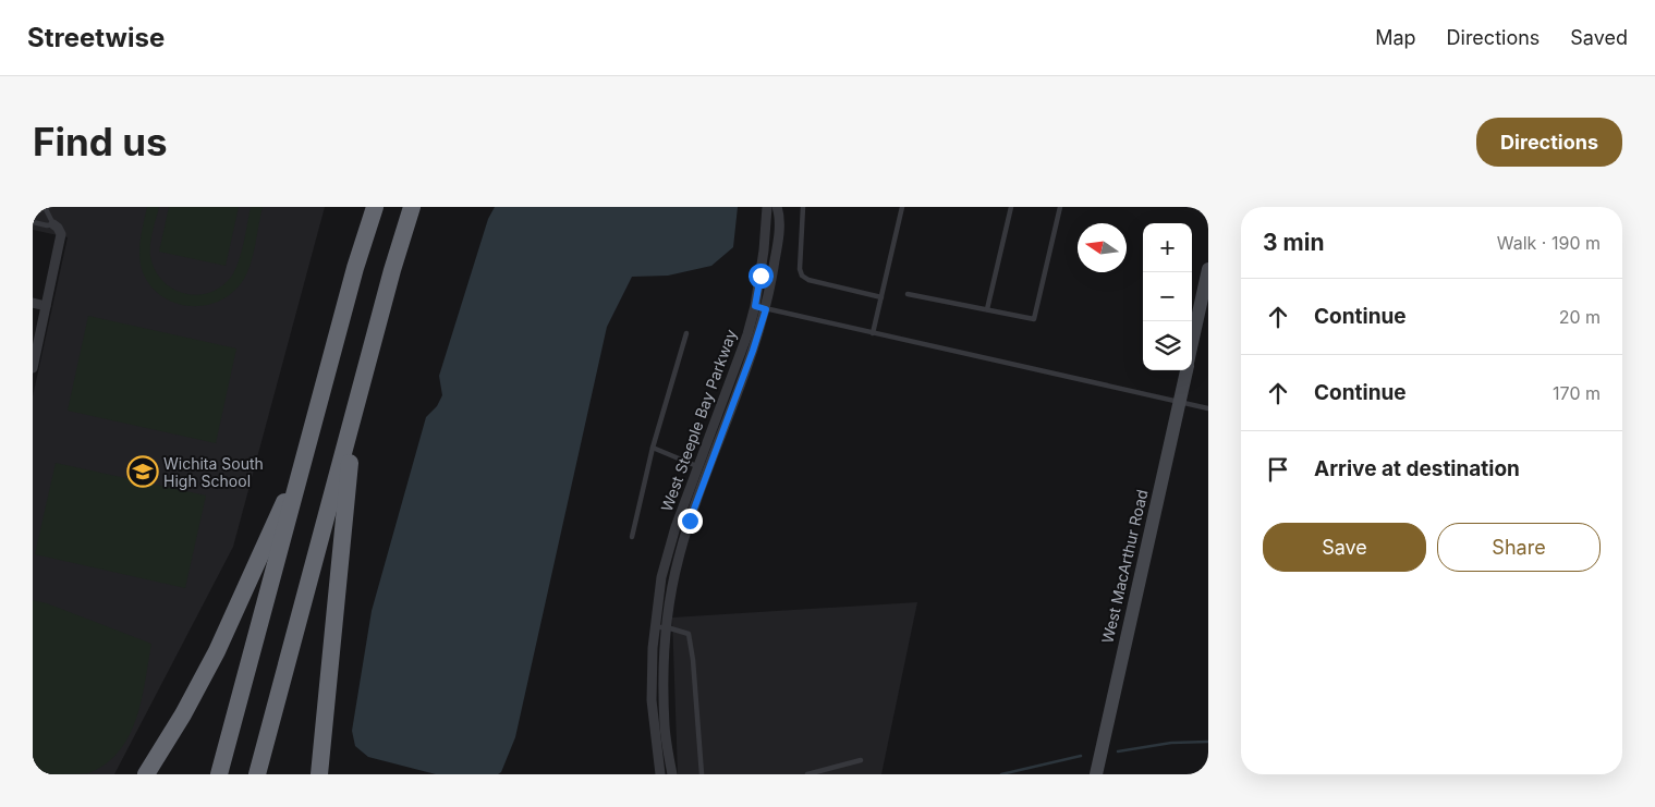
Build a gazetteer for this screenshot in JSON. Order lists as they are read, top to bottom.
{
  "streets": {
    "street": ["West Steeple Bay Parkway", "West MacArthur Road"]
  },
  "places": {
    "school or university": ["Wichita South High School"]
  },
  "north": "left",
  "page": {
    "header": "Streetwise",
    "nav": ["Map", "Directions", "Saved"],
    "buttons": [
      "Directions",
      ["Save", "Share"]
    ],
    "title": "Find us",
    "heading": ["3 min", "Walk · 190 m"],
    "map_buttons": ["+", "−"],
    "list": [
      ["Continue", "20 m"],
      ["Continue", "170 m"],
      "Arrive at destination"
    ]
  }
}
